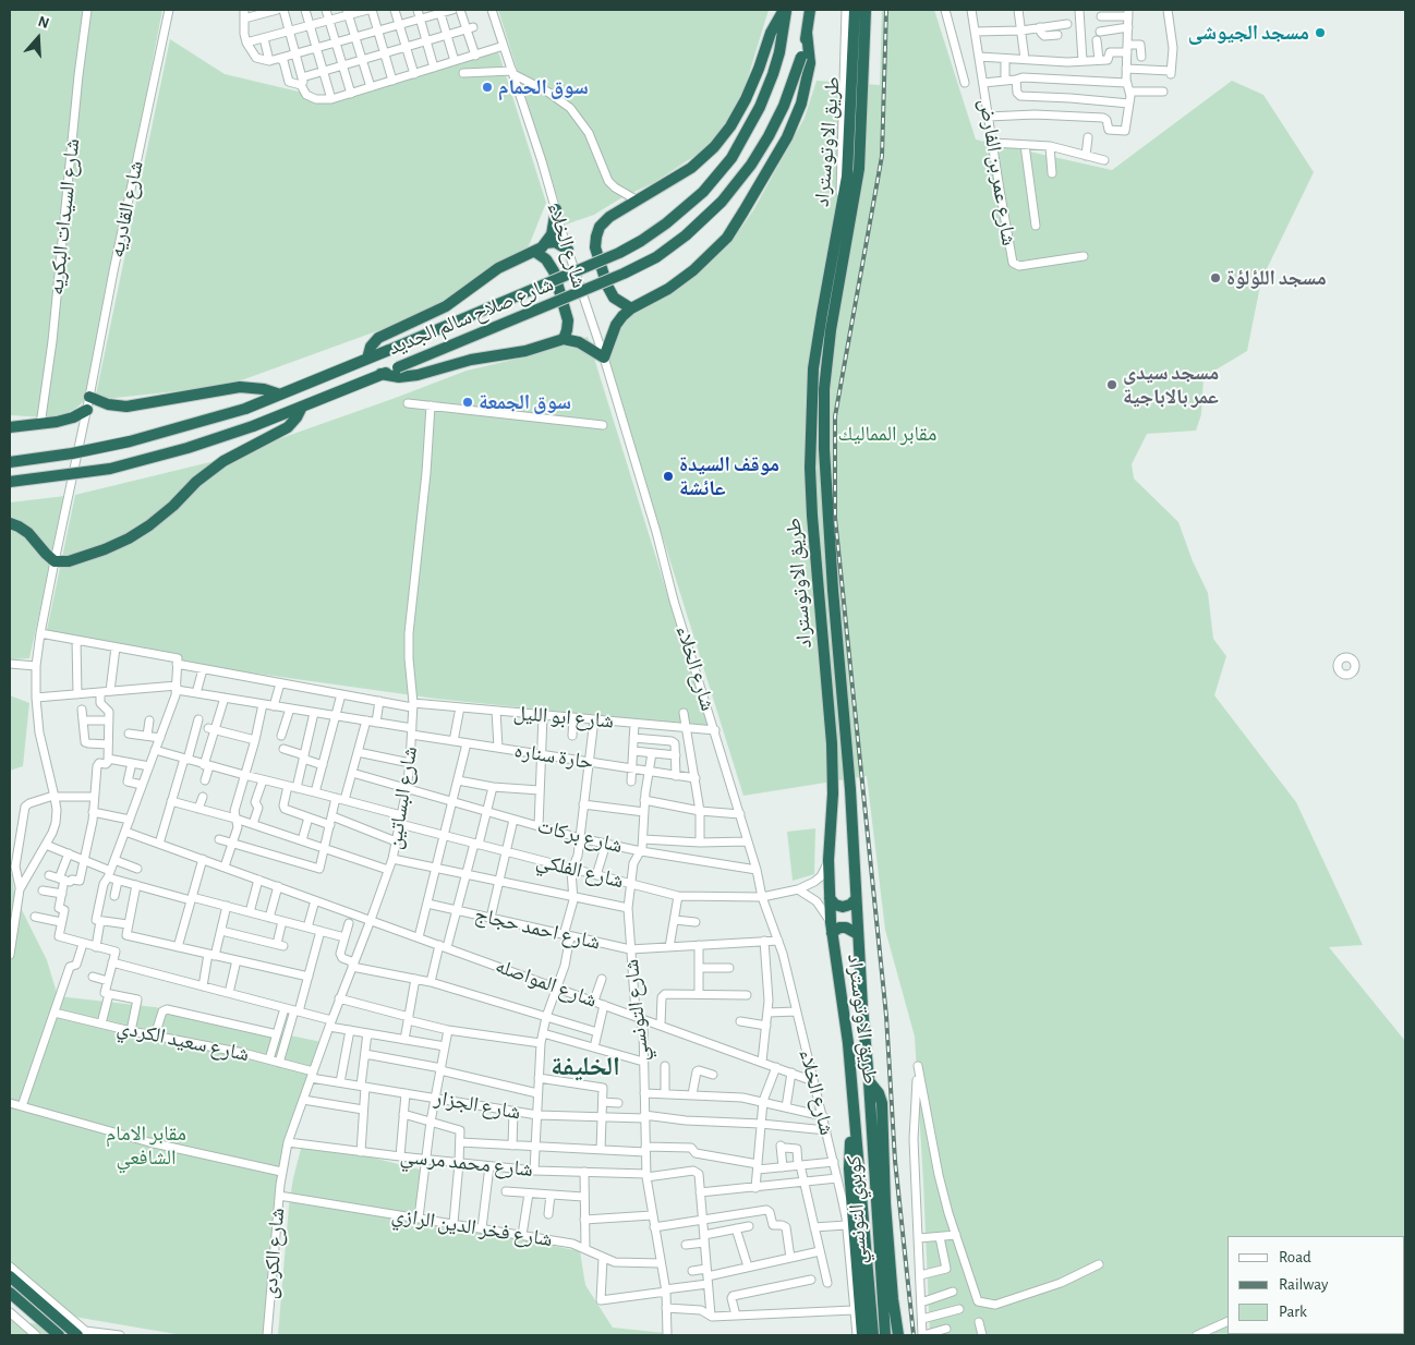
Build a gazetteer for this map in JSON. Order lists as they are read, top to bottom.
{
  "streets": {
    "highway": ["طريق الاوتوستراد", "شارع صلاح سالم الجديد", "كوبري التونسي"],
    "street": [
      "شارع عمر بن الفارض",
      "شارع القادريه",
      "شارع السيدات البكريه",
      "شارع الخلاء",
      "شارع ابو الليل",
      "حارة سناره",
      "شارع البساتين",
      "شارع بركات",
      "شارع الفلكي",
      "شارع احمد حجاج",
      "شارع المواصله",
      "شارع التونسي",
      "شارع سعيد الكردي",
      "شارع الجزار",
      "شارع محمد مرسي",
      "شارع فخر الدين الرازي",
      "شارع الكردى"
    ]
  },
  "crossings": [
    ["طريق الاوتوستراد", "كوبري التونسي"],
    ["شارع القادريه", "شارع ابو الليل"],
    ["شارع القادريه", "حارة سناره"],
    ["شارع الخلاء", "شارع ابو الليل"],
    ["شارع الخلاء", "شارع بركات"],
    ["شارع الخلاء", "شارع الفلكي"],
    ["شارع الخلاء", "شارع احمد حجاج"],
    ["شارع الخلاء", "شارع المواصله"],
    ["شارع الخلاء", "شارع الجزار"],
    ["شارع ابو الليل", "شارع البساتين"],
    ["حارة سناره", "شارع البساتين"],
    ["حارة سناره", "شارع التونسي"],
    ["شارع البساتين", "شارع بركات"],
    ["شارع البساتين", "شارع الفلكي"],
    ["شارع البساتين", "شارع المواصله"],
    ["شارع البساتين", "شارع سعيد الكردي"],
    ["شارع البساتين", "شارع الجزار"],
    ["شارع البساتين", "شارع محمد مرسي"],
    ["شارع البساتين", "شارع الكردى"],
    ["شارع بركات", "شارع التونسي"],
    ["شارع الفلكي", "شارع التونسي"],
    ["شارع احمد حجاج", "شارع التونسي"],
    ["شارع المواصله", "شارع التونسي"],
    ["شارع التونسي", "شارع الجزار"],
    ["شارع التونسي", "شارع محمد مرسي"],
    ["شارع التونسي", "شارع فخر الدين الرازي"],
    ["شارع سعيد الكردي", "شارع الجزار"],
    ["شارع فخر الدين الرازي", "شارع الكردى"]
  ],
  "districts": ["الخليفة"],
  "parks": ["مقابر المماليك", "مقابر الامام الشافعي"],
  "places": [
    "مسجد الجيوشى",
    "سوق الحمام",
    "مسجد اللؤلؤة",
    "مسجد سيدى عمر بالاباجية",
    "سوق الجمعة",
    "موقف السيدة عائشة"
  ],
  "legend": ["Road", "Railway", "Park"],
  "north": "top"
}
